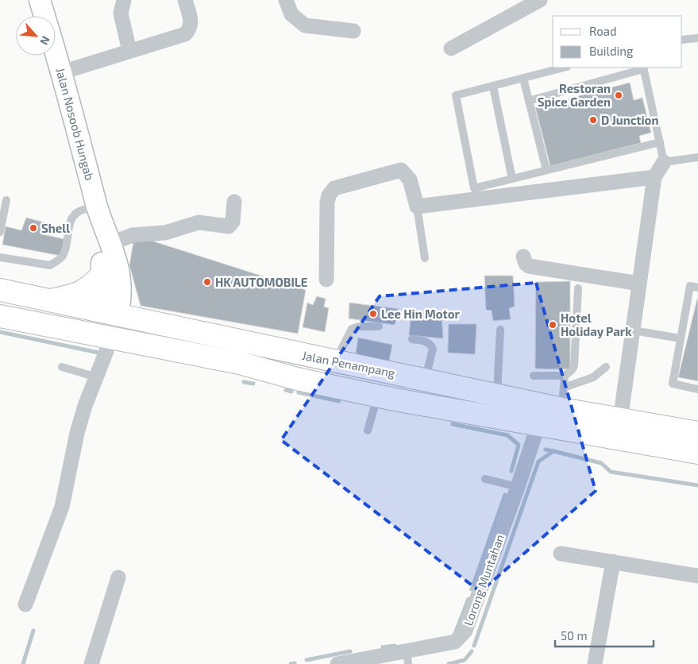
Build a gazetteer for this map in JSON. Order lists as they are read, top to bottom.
{
  "streets": {
    "main road": ["Jalan Nosoob Hungab", "Jalan Penampang"],
    "street": ["Lorong Muntahan"]
  },
  "crossings": [
    ["Jalan Nosoob Hungab", "Jalan Penampang"],
    ["Jalan Penampang", "Lorong Muntahan"]
  ],
  "places": [
    "Restoran Spice Garden",
    "D Junction",
    "Shell",
    "HK AUTOMOBILE",
    "Lee Hin Motor",
    "Hotel Holiday Park"
  ],
  "legend": ["Road", "Building"],
  "scale_bar": "50 m",
  "north": "bottom right"
}
